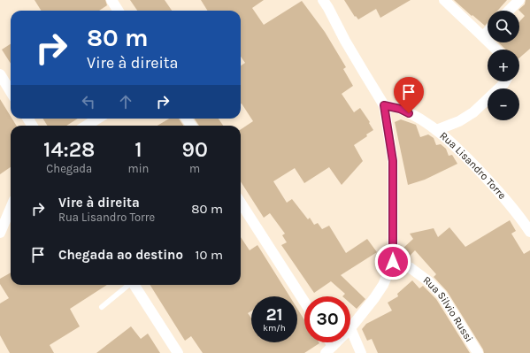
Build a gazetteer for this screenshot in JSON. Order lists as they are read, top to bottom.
{
  "streets": {
    "street": ["Rua Lisandro Torre", "Rua Silvio Russi"]
  },
  "page": {
    "map_buttons": ["+", "−"],
    "turn": ["80 m", "Vire à direita"],
    "eta": [
      "14:28",
      "Chegada",
      "1",
      "min",
      "90",
      "m"
    ],
    "list": [
      {
        "name": "Vire à direita",
        "note": "Rua Lisandro Torre",
        "value": "80 m"
      },
      {
        "name": "Chegada ao destino",
        "value": "10 m"
      }
    ],
    "speed": "21 km/h",
    "limit": "30"
  }
}
